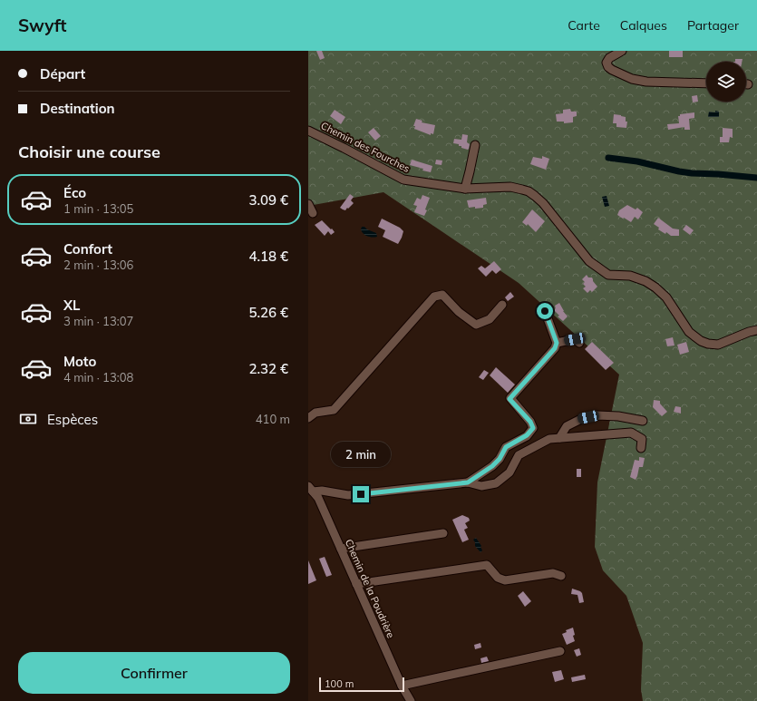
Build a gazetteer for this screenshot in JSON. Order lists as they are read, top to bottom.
{
  "streets": {
    "street": ["Chemin des Fourches", "Chemin de la Poudrière"]
  },
  "scale_bar": "100 m",
  "page": {
    "header": "Swyft",
    "nav": ["Carte", "Calques", "Partager"],
    "banner": ["Départ", "Destination"],
    "heading": "Choisir une course",
    "list": [
      {
        "name": "Éco",
        "note": "1 min · 13:05",
        "value": "3.09 €"
      },
      {
        "name": "Confort",
        "note": "2 min · 13:06",
        "value": "4.18 €"
      },
      {
        "name": "XL",
        "note": "3 min · 13:07",
        "value": "5.26 €"
      },
      {
        "name": "Moto",
        "note": "4 min · 13:08",
        "value": "2.32 €"
      }
    ],
    "pay": ["Espèces", "410 m"],
    "bubble": "2 min",
    "buttons": "Confirmer",
    "scale": "100 m"
  }
}
